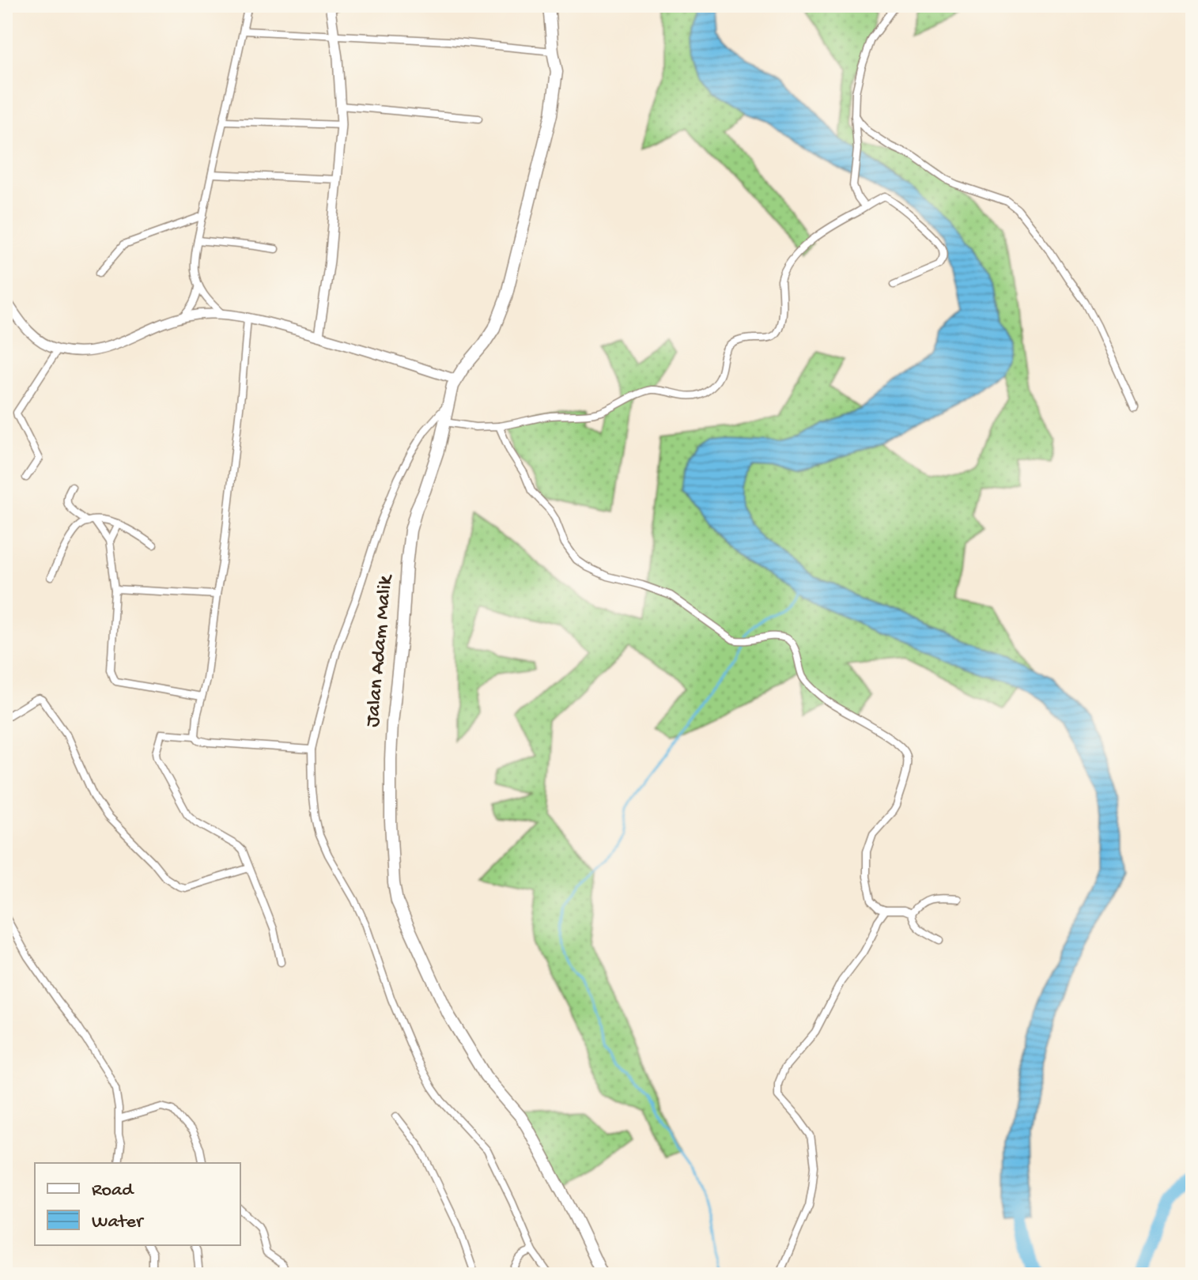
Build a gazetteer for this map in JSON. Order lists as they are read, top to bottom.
{
  "streets": {
    "highway": ["Jalan Adam Malik"]
  },
  "legend": ["Road", "Water"]
}
